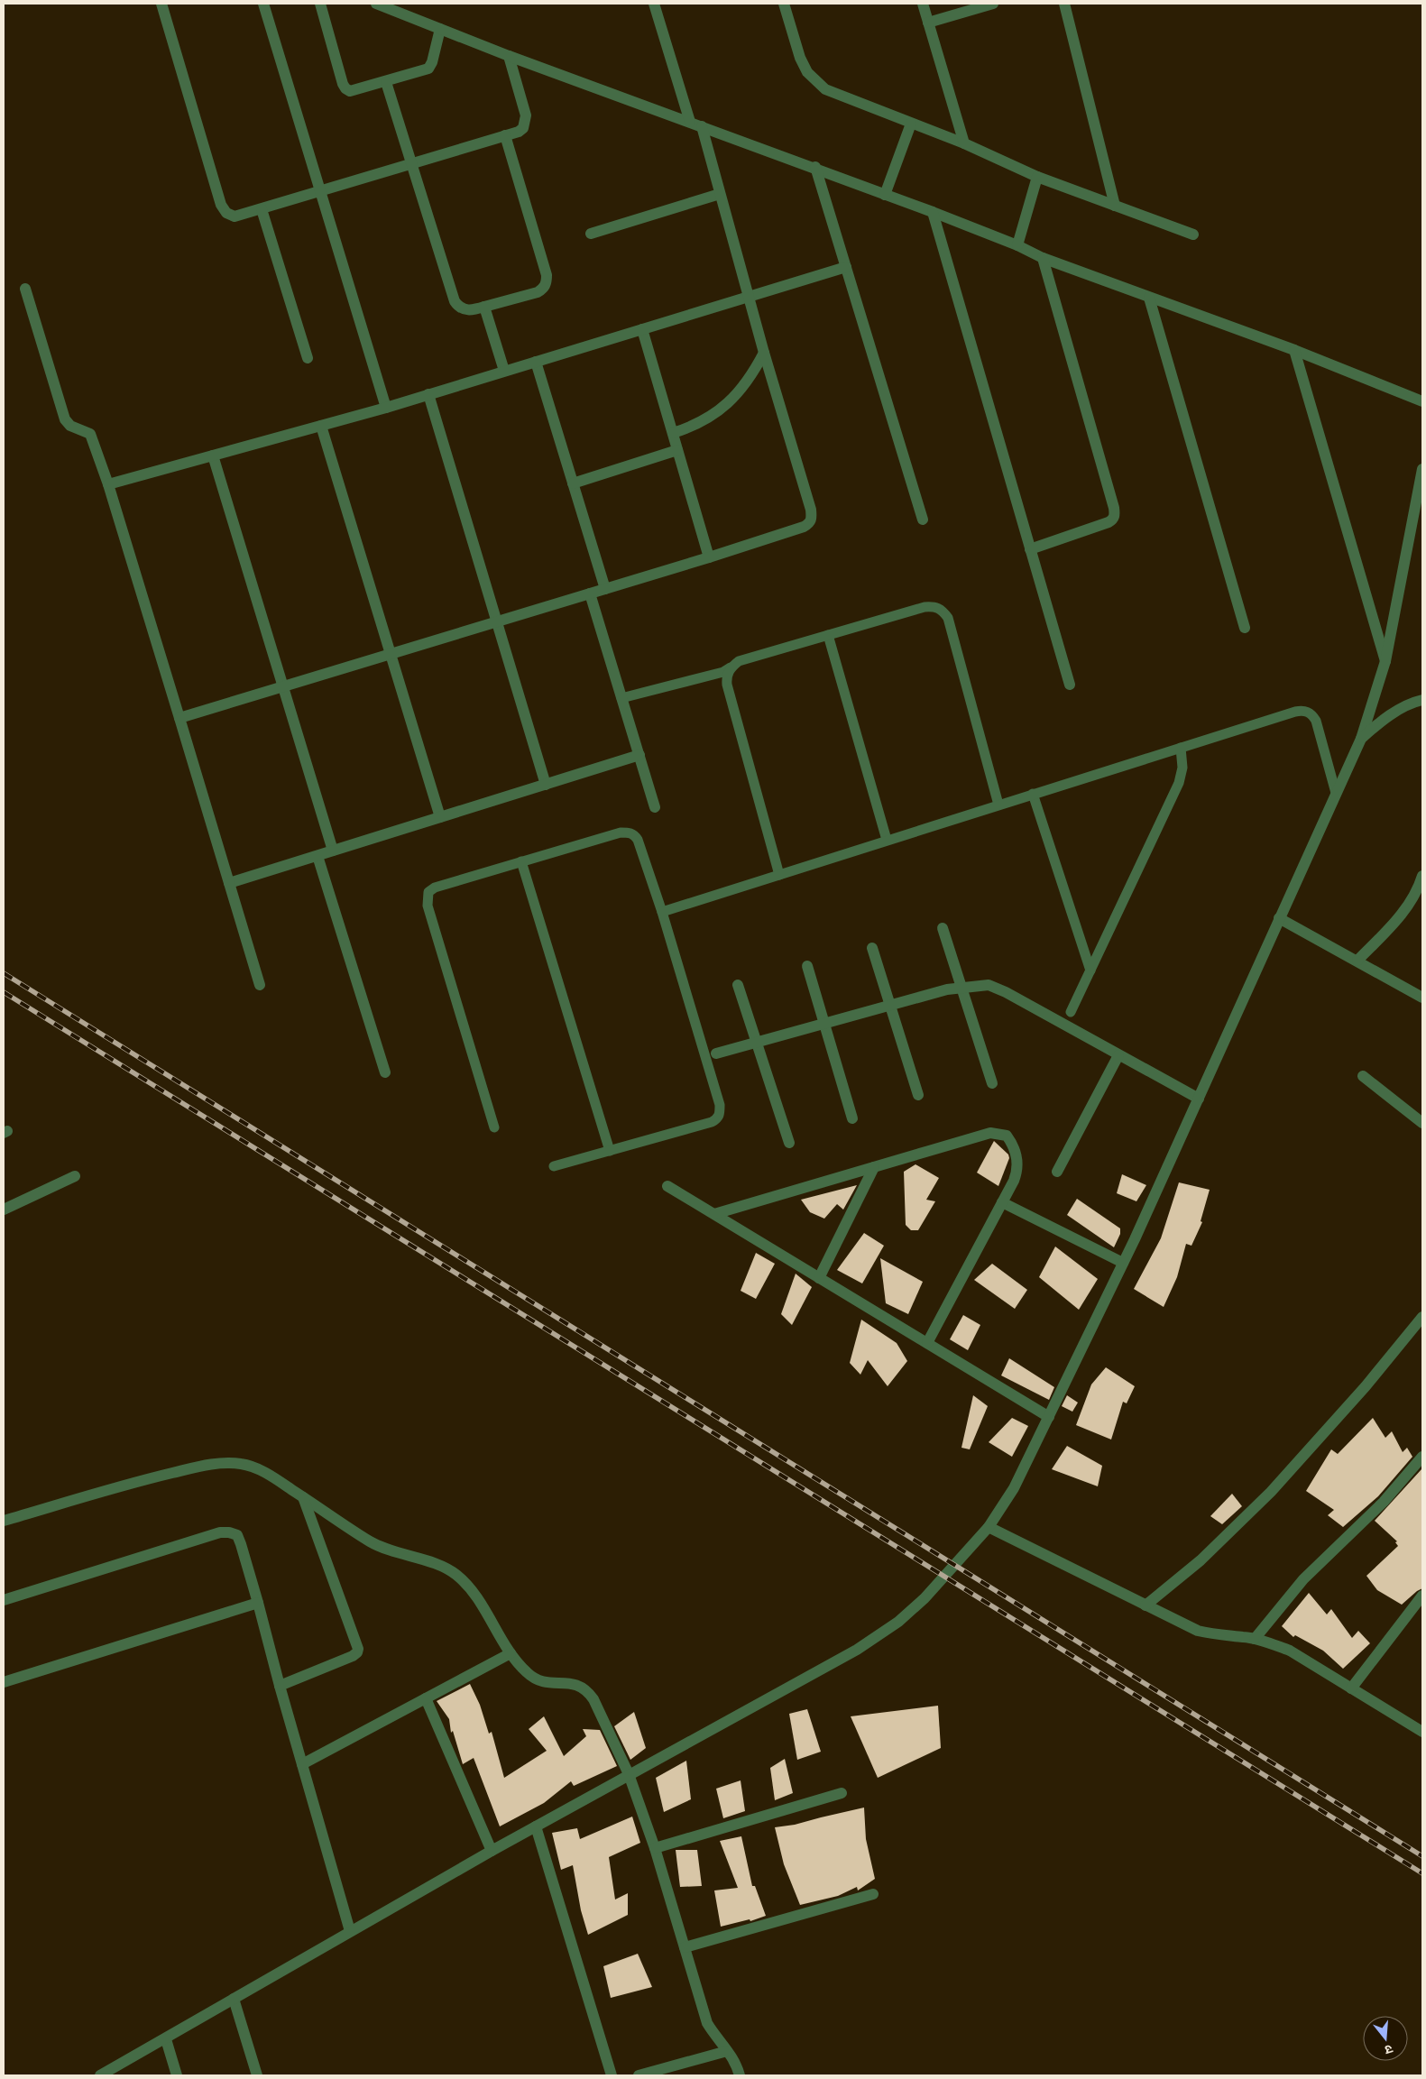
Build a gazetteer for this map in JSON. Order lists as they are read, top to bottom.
{
  "north": "bottom"
}
